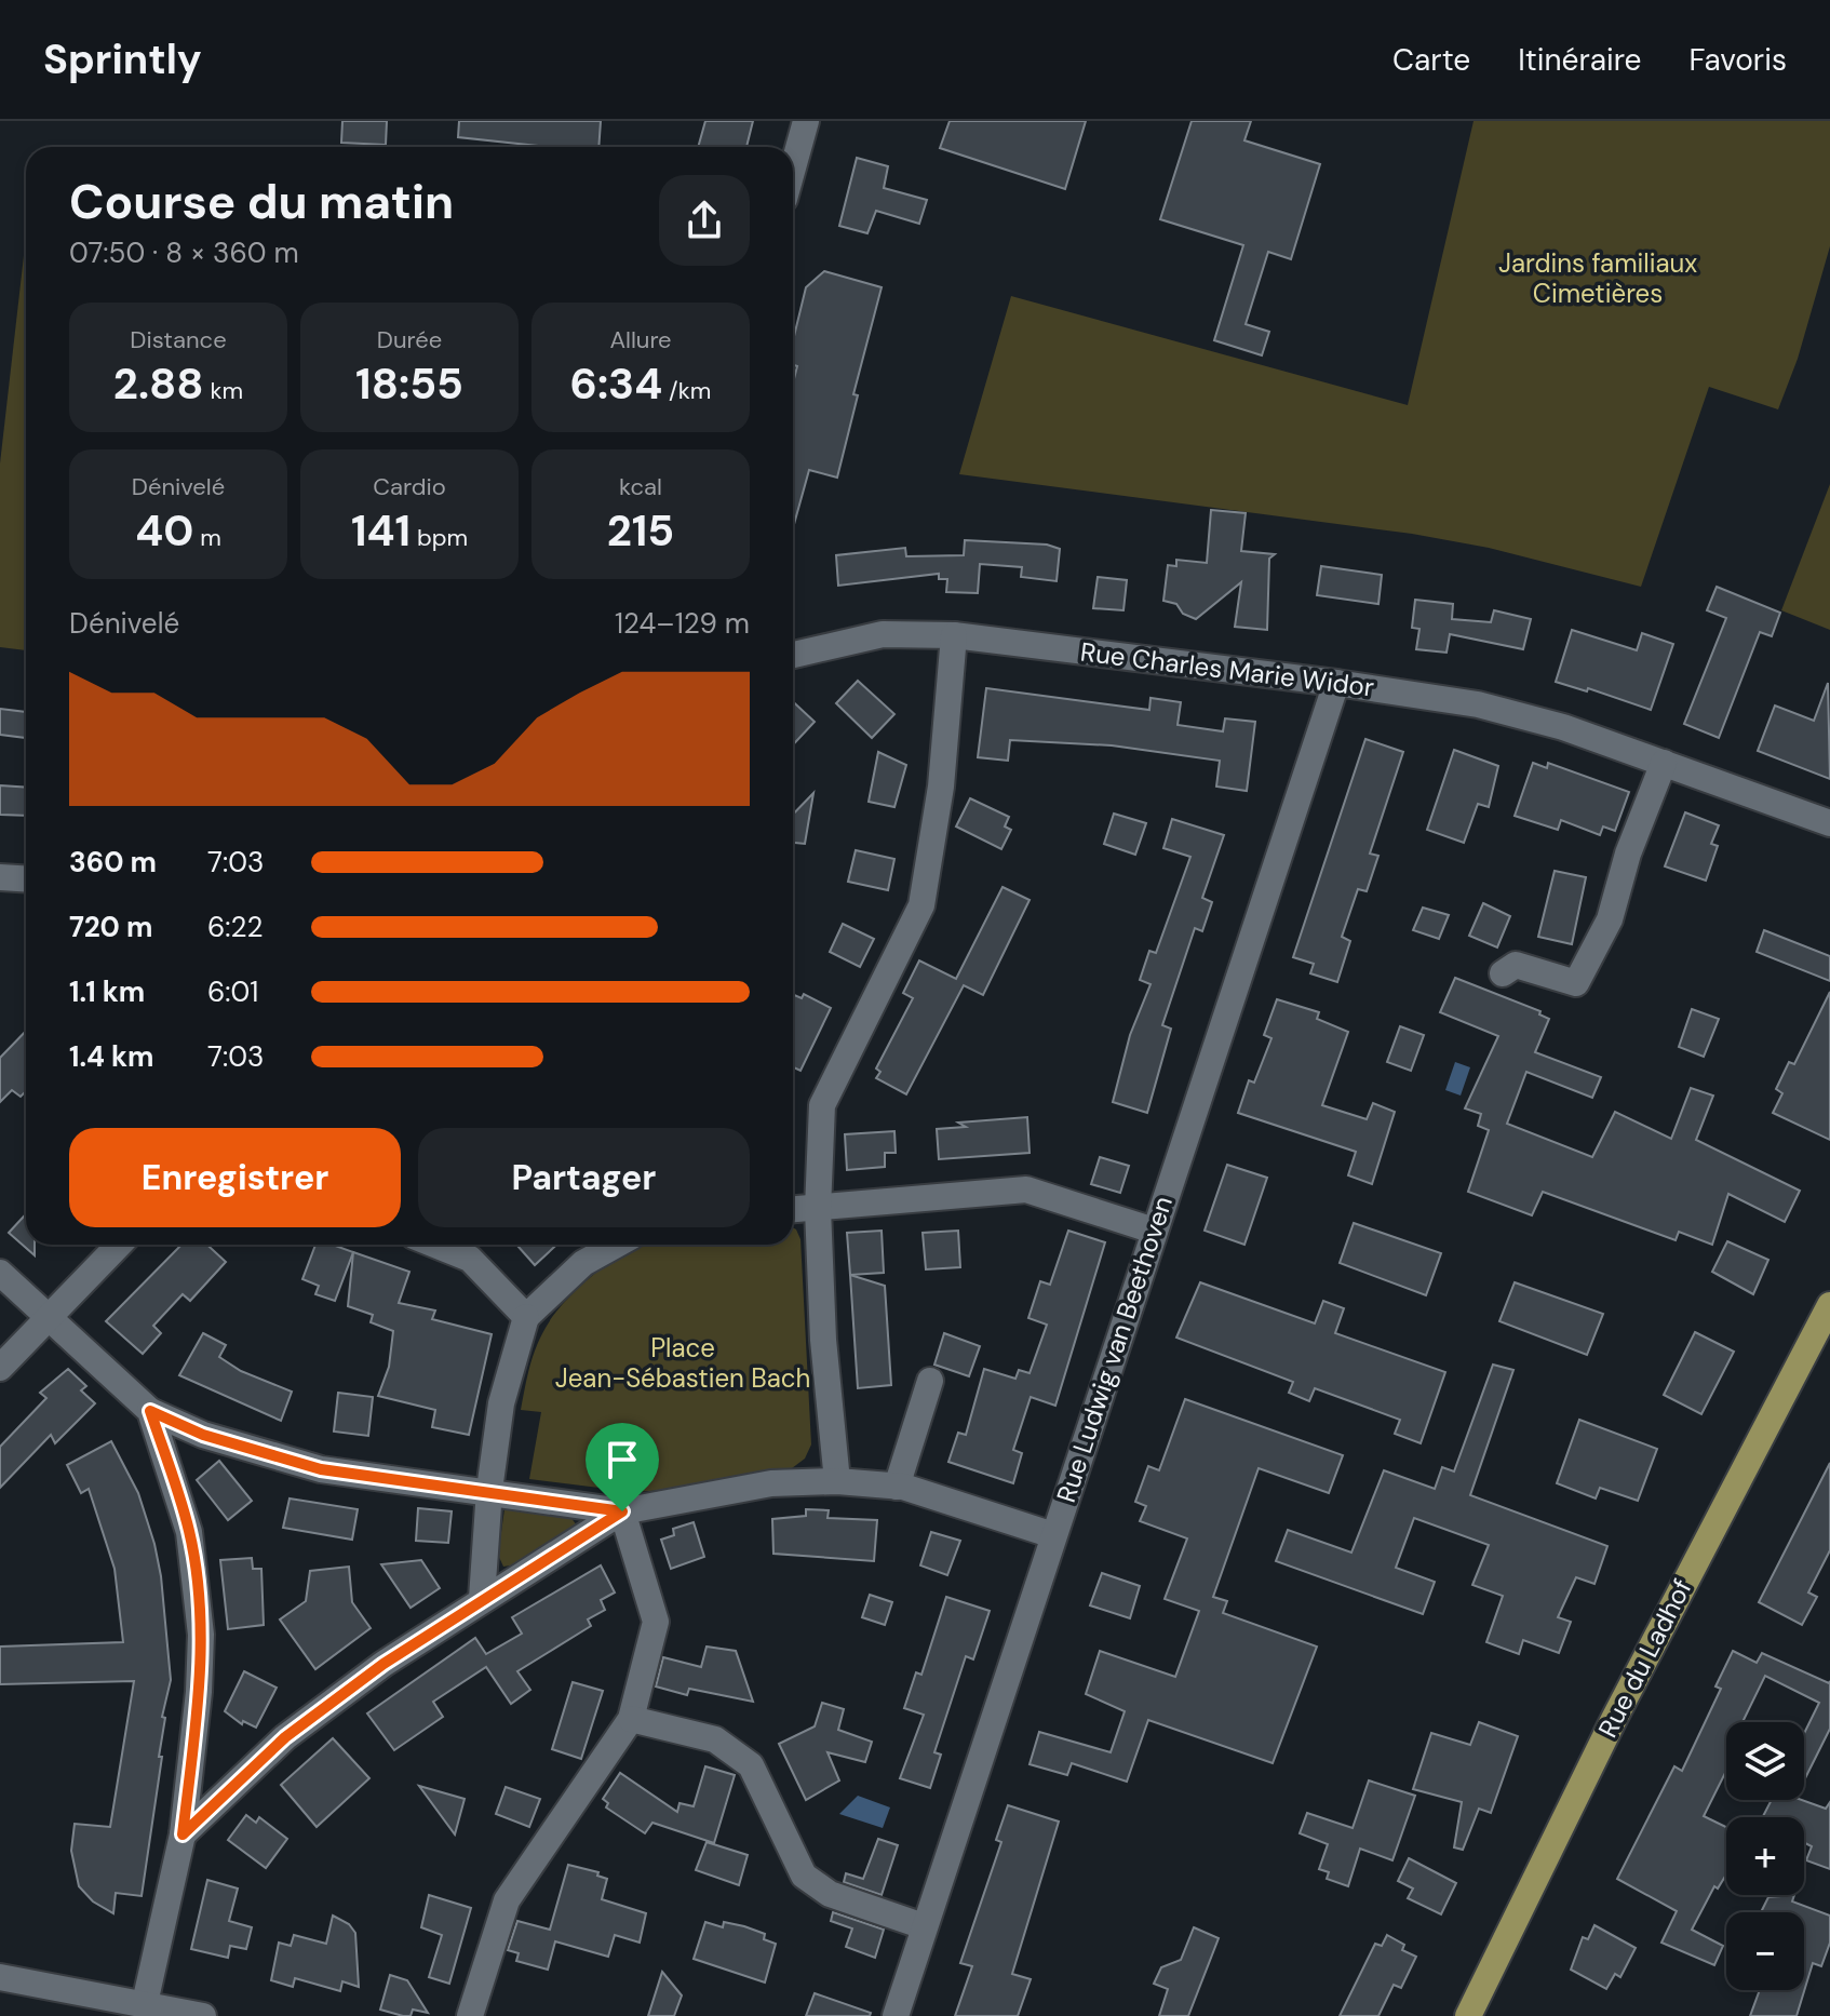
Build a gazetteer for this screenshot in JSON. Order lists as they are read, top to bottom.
{
  "streets": {
    "main road": ["Rue du Ladhof"],
    "street": ["Rue Charles Marie Widor", "Rue Ludwig van Beethoven"]
  },
  "crossings": [
    ["Rue Charles Marie Widor", "Rue Ludwig van Beethoven"]
  ],
  "parks": ["Jardins familiaux Cimetières", "Place Jean-Sébastien Bach"],
  "page": {
    "header": "Sprintly",
    "nav": ["Carte", "Itinéraire", "Favoris"],
    "heading": ["Course du matin", "07:50 · 8 × 360 m"],
    "stats": [
      ["Distance", "2.88 km"],
      ["Durée", "18:55"],
      ["Allure", "6:34 /km"],
      ["Dénivelé", "40 m"],
      ["Cardio", "141 bpm"],
      ["kcal", "215"]
    ],
    "chart": ["Dénivelé", "124–129 m"],
    "list": [
      {
        "name": "360 m",
        "note": "7:03"
      },
      {
        "name": "720 m",
        "note": "6:22"
      },
      {
        "name": "1.1 km",
        "note": "6:01"
      },
      {
        "name": "1.4 km",
        "note": "7:03"
      }
    ],
    "buttons": ["Enregistrer", "Partager"],
    "map_buttons": ["+", "−"]
  }
}
